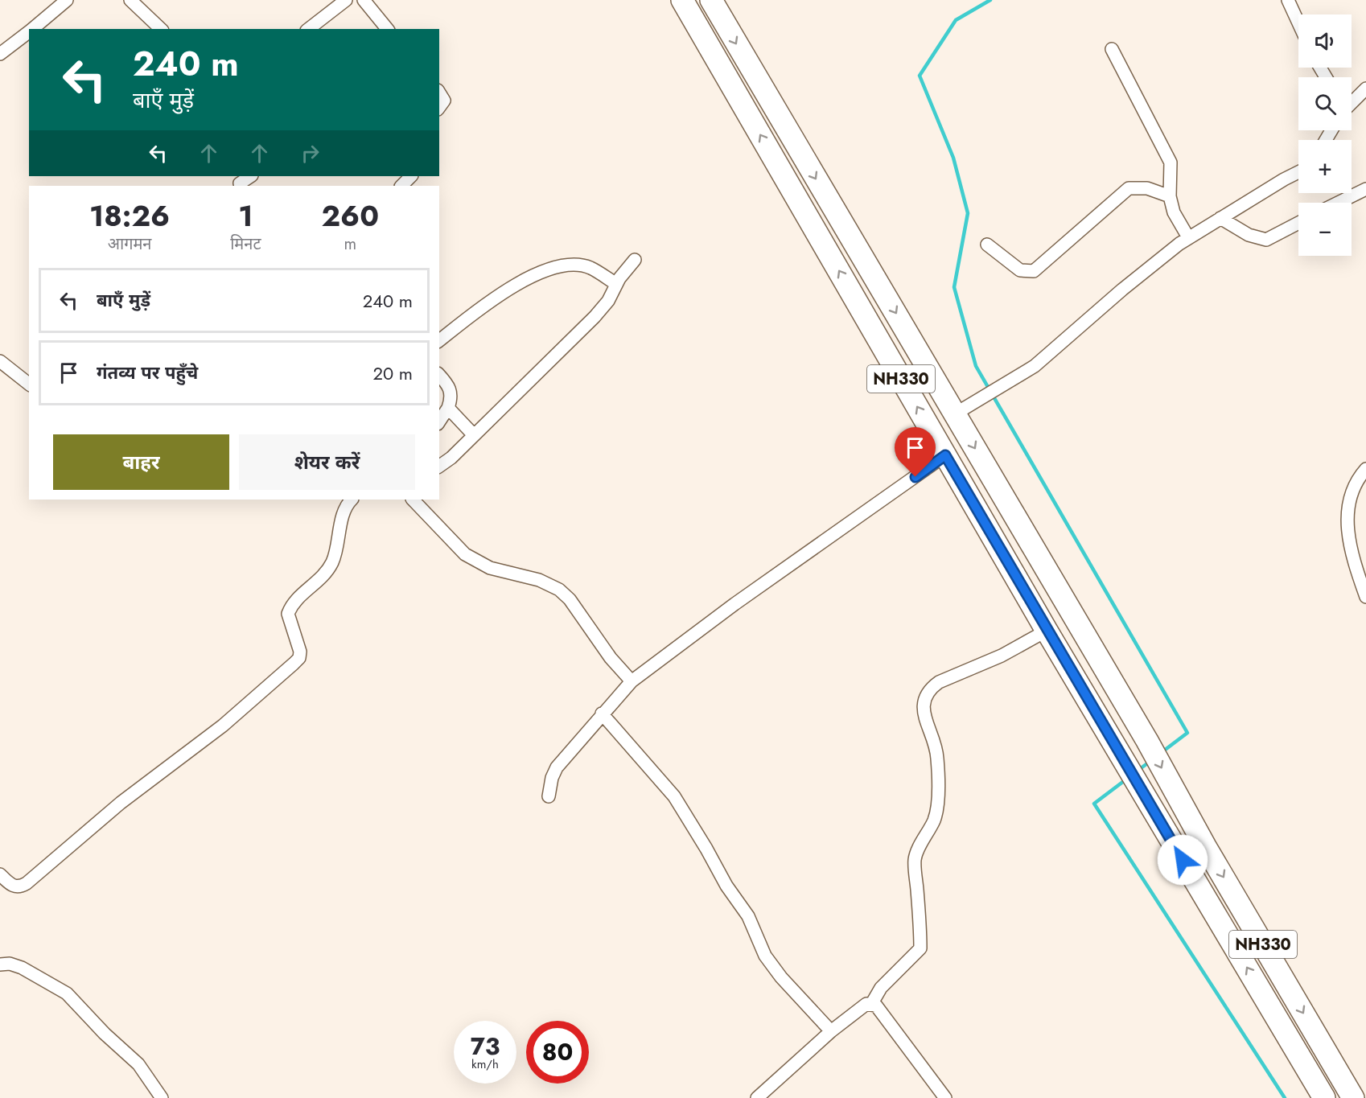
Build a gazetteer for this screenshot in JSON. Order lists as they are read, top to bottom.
{
  "streets": {
    "highway": ["NH330"]
  },
  "page": {
    "map_buttons": ["+", "−"],
    "turn": ["240 m", "बाएँ मुड़ें"],
    "eta": [
      "18:26",
      "आगमन",
      "1",
      "मिनट",
      "260",
      "m"
    ],
    "list": [
      {
        "name": "बाएँ मुड़ें",
        "value": "240 m"
      },
      {
        "name": "गंतव्य पर पहुँचे",
        "value": "20 m"
      }
    ],
    "buttons": ["बाहर", "शेयर करें"],
    "speed": "73 km/h",
    "limit": "80"
  }
}
